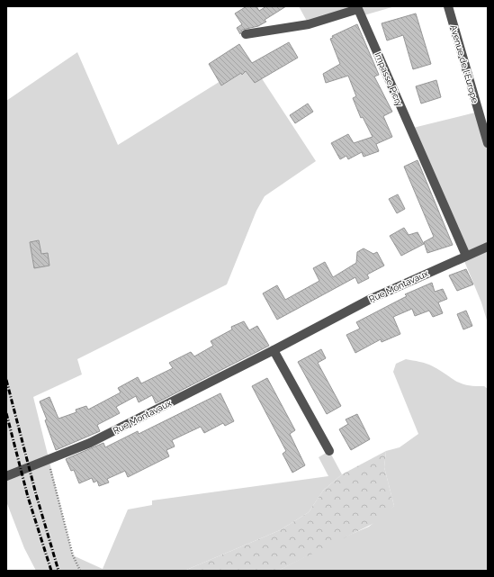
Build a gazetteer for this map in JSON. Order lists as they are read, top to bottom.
{
  "streets": {
    "street": ["Avenue de l'Europe", "Impasse Picry", "Rue Montavaux"]
  },
  "crossings": [
    ["Impasse Picry", "Rue Montavaux"]
  ]
}
